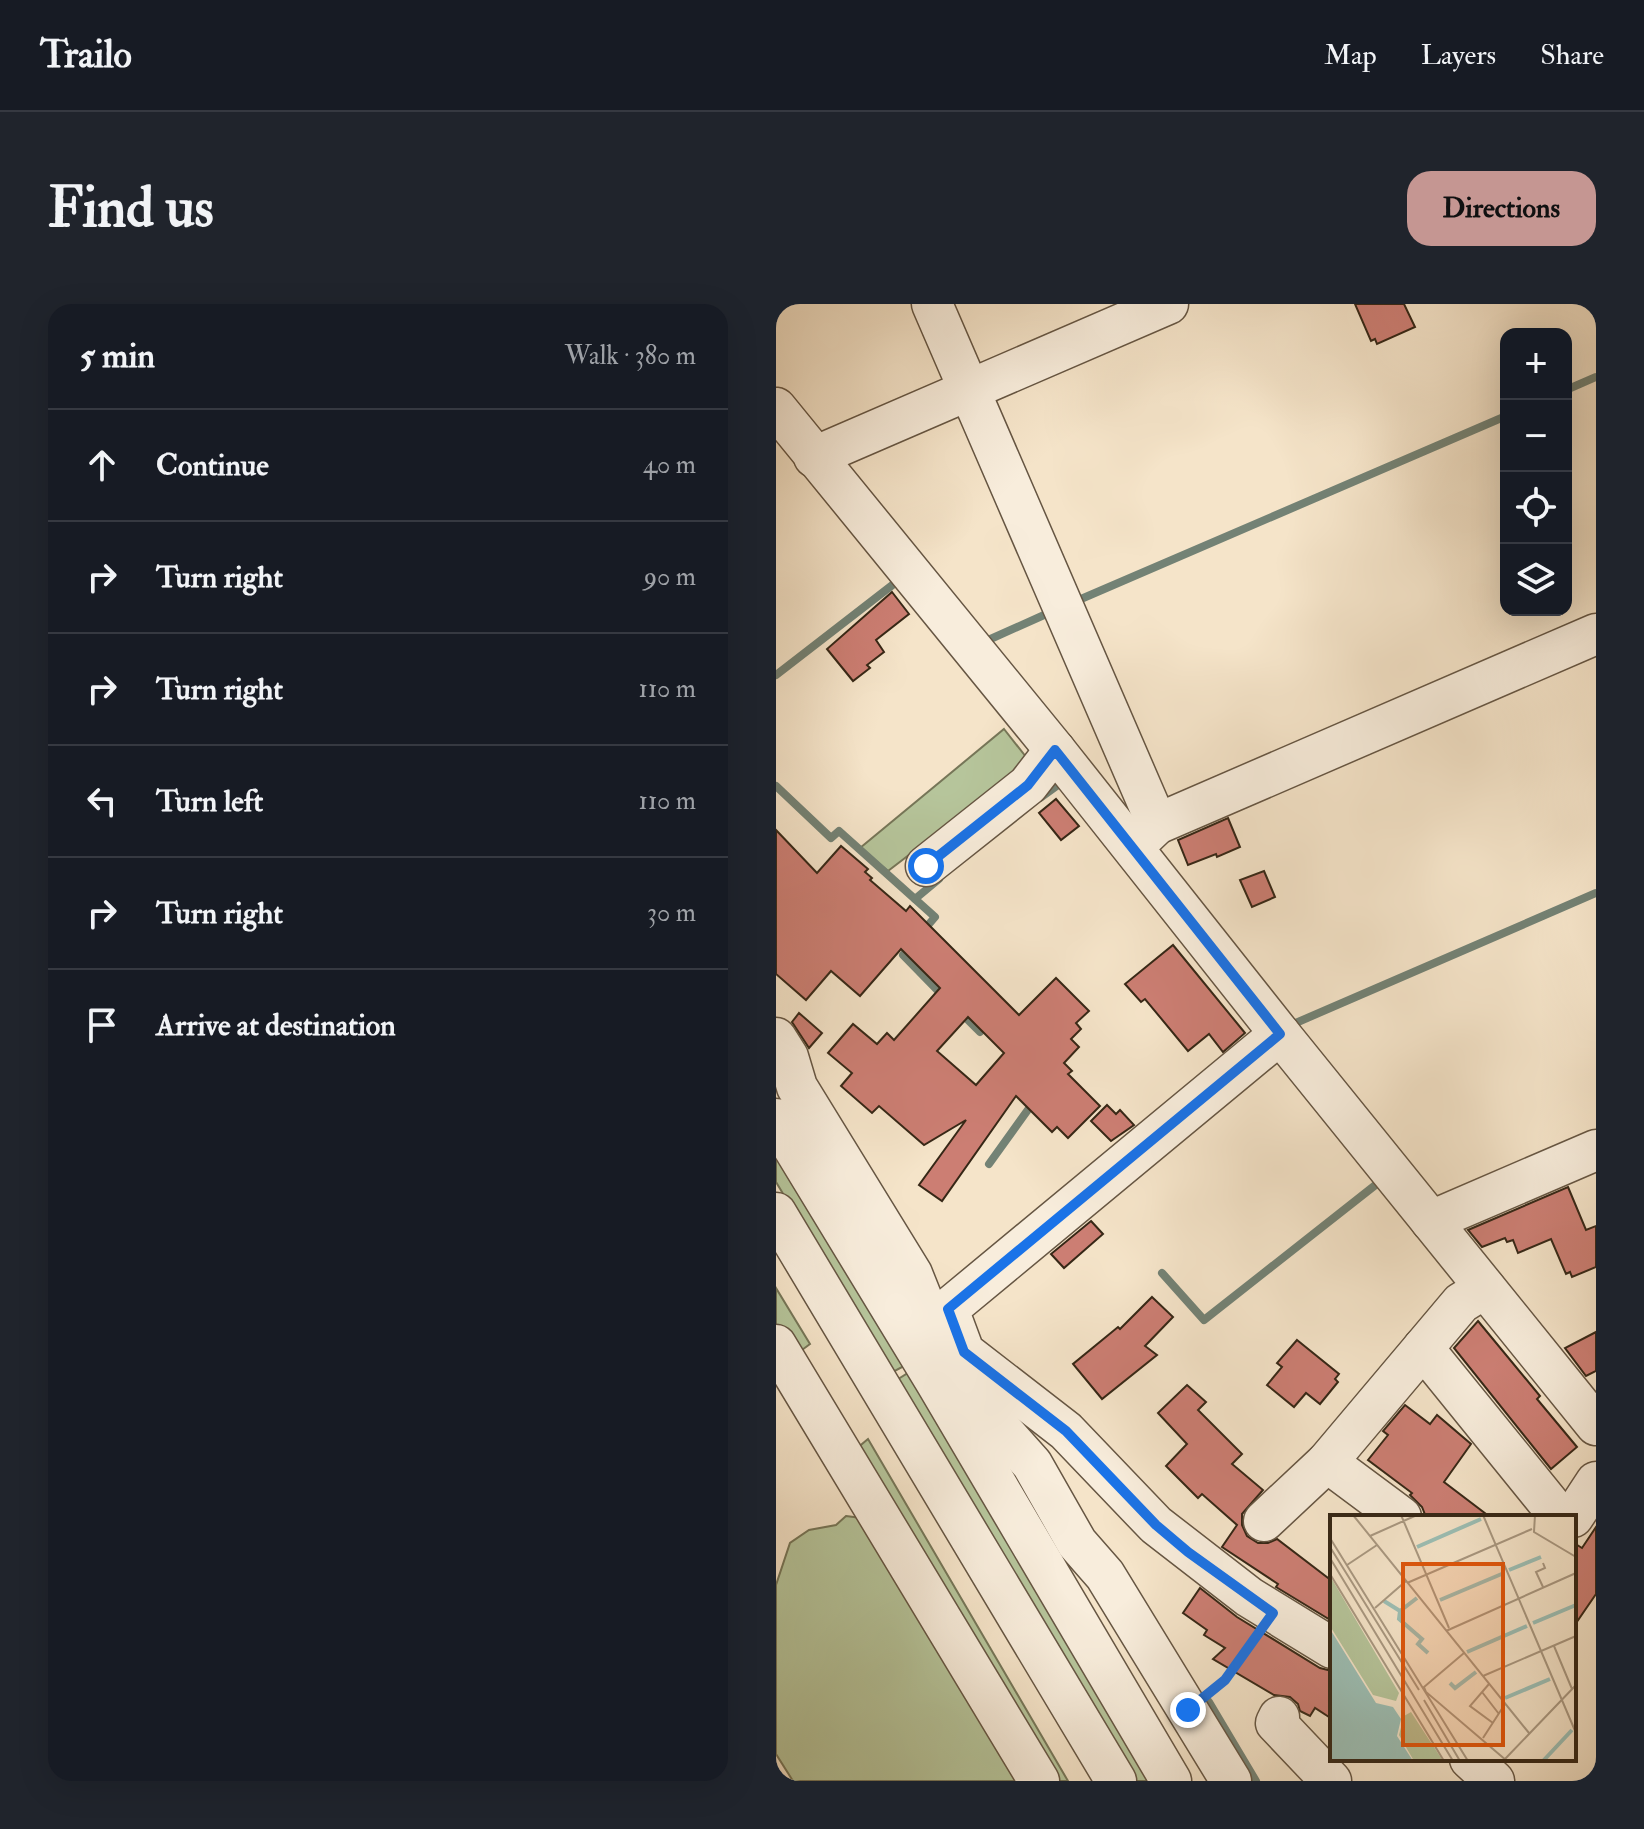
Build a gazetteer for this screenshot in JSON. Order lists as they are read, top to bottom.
{
  "page": {
    "header": "Trailo",
    "nav": ["Map", "Layers", "Share"],
    "buttons": "Directions",
    "title": "Find us",
    "heading": ["5 min", "Walk · 380 m"],
    "map_buttons": ["+", "−"],
    "list": [
      ["Continue", "40 m"],
      ["Turn right", "90 m"],
      ["Turn right", "110 m"],
      ["Turn left", "110 m"],
      ["Turn right", "30 m"],
      "Arrive at destination"
    ]
  }
}
